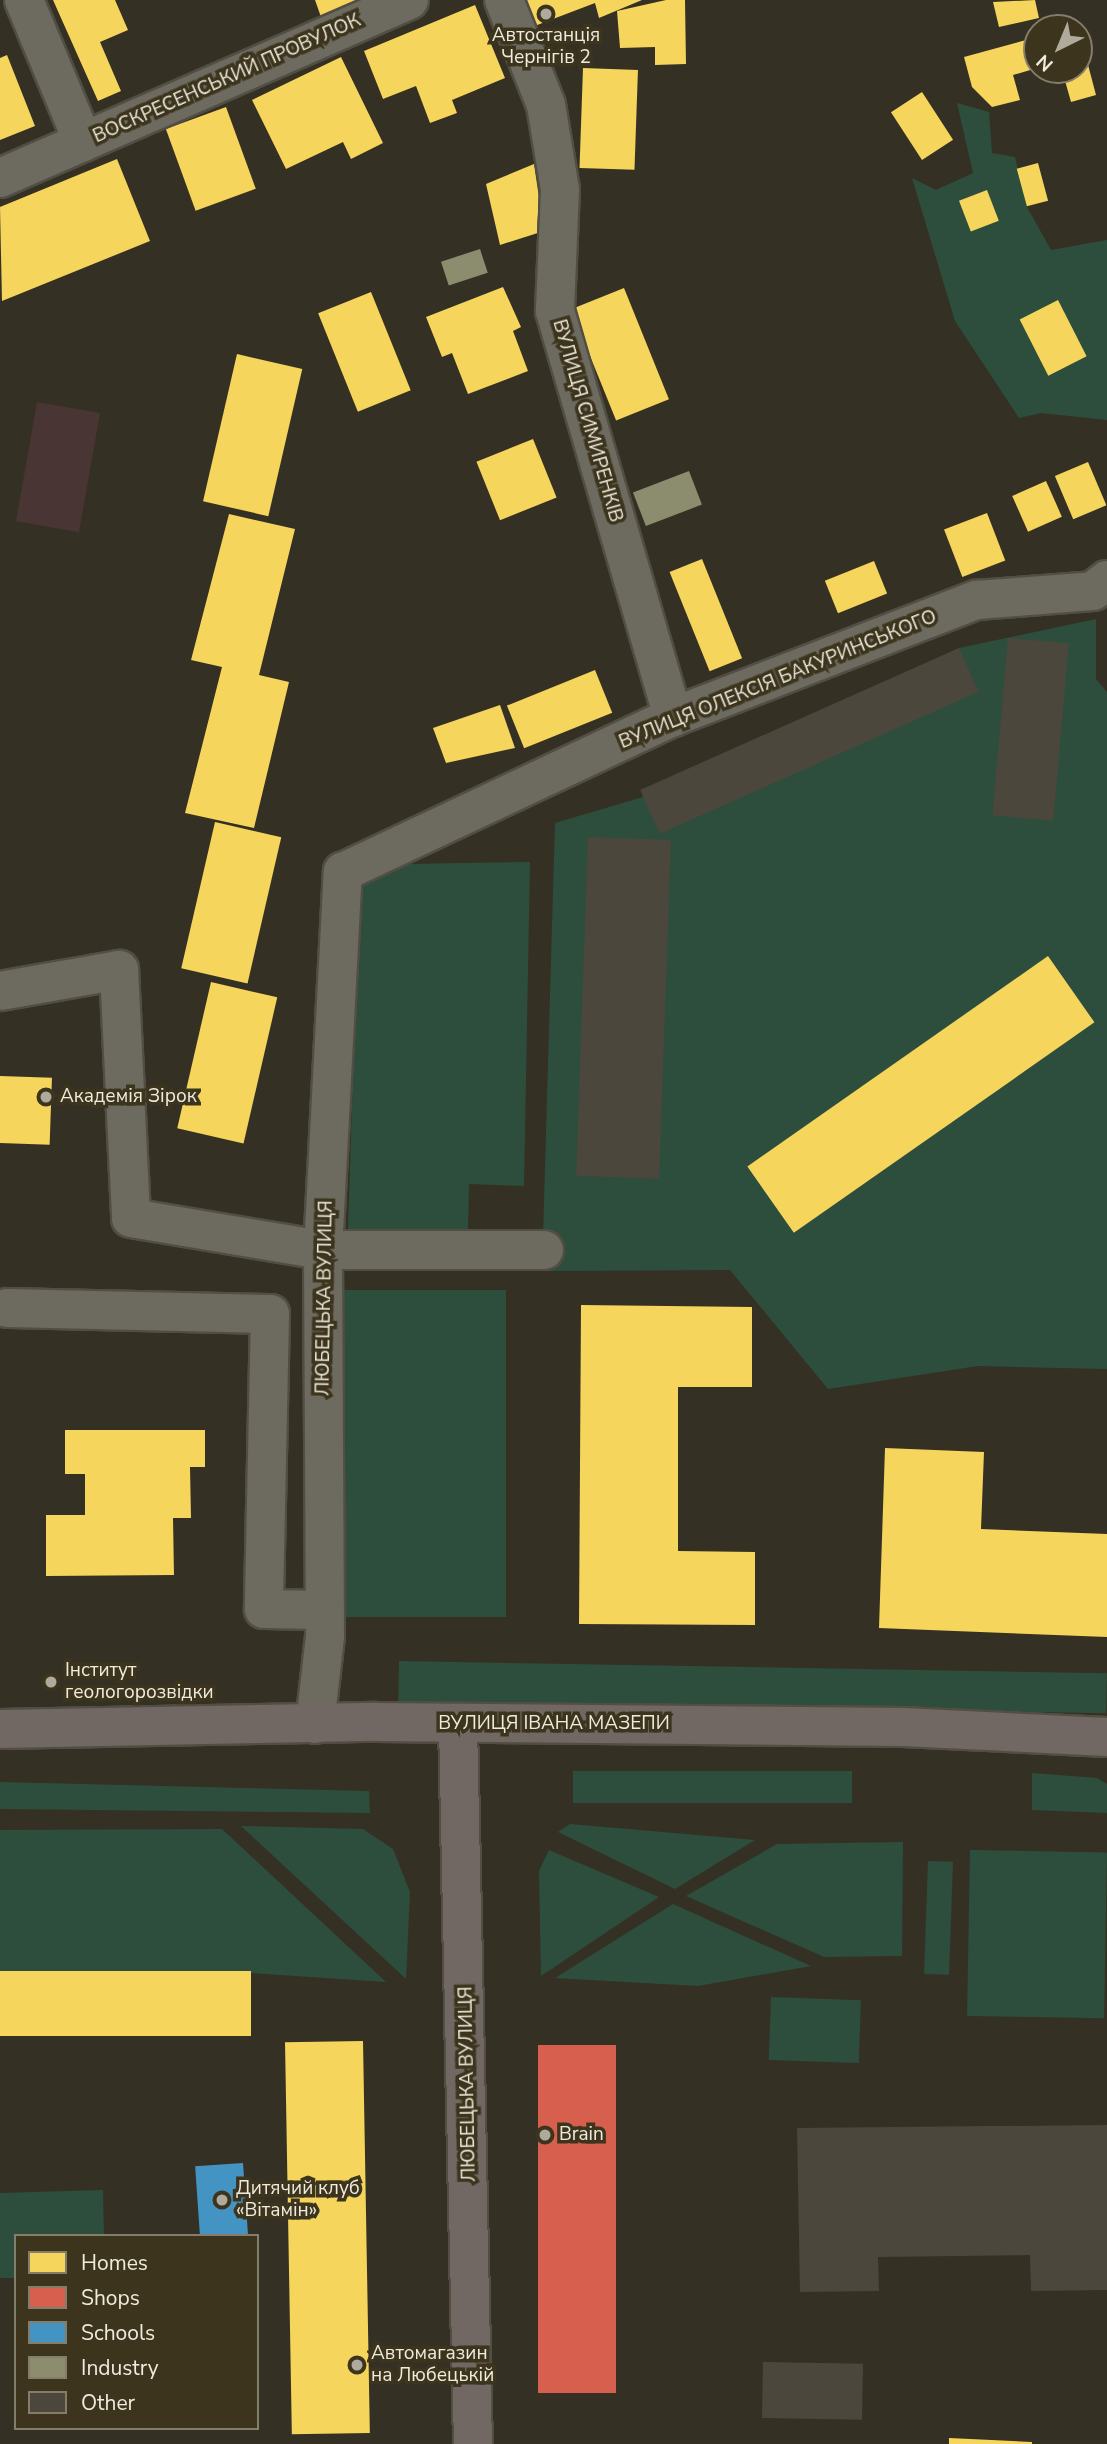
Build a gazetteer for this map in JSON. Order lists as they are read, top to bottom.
{
  "streets": {
    "main road": ["ЛЮБЕЦЬКА ВУЛИЦЯ", "ВУЛИЦЯ ІВАНА МАЗЕПИ"],
    "street": ["ВОСКРЕСЕНСЬКИЙ ПРОВУЛОК", "ВУЛИЦЯ СИМИРЕНКІВ", "ВУЛИЦЯ ОЛЕКСІЯ БАКУРИНСЬКОГО"]
  },
  "crossings": [
    ["ВУЛИЦЯ СИМИРЕНКІВ", "ВУЛИЦЯ ОЛЕКСІЯ БАКУРИНСЬКОГО"],
    ["ВУЛИЦЯ ОЛЕКСІЯ БАКУРИНСЬКОГО", "ЛЮБЕЦЬКА ВУЛИЦЯ"],
    ["ЛЮБЕЦЬКА ВУЛИЦЯ", "ВУЛИЦЯ ІВАНА МАЗЕПИ"]
  ],
  "places": [
    "Автостанція Чернігів 2",
    "Академія Зірок",
    "Інститут геологорозвідки",
    "Brain",
    "Дитячий клуб «Вітамін»",
    "Автомагазин на Любецькій"
  ],
  "legend": [
    "Homes",
    "Shops",
    "Schools",
    "Industry",
    "Other"
  ],
  "north": "bottom left"
}
